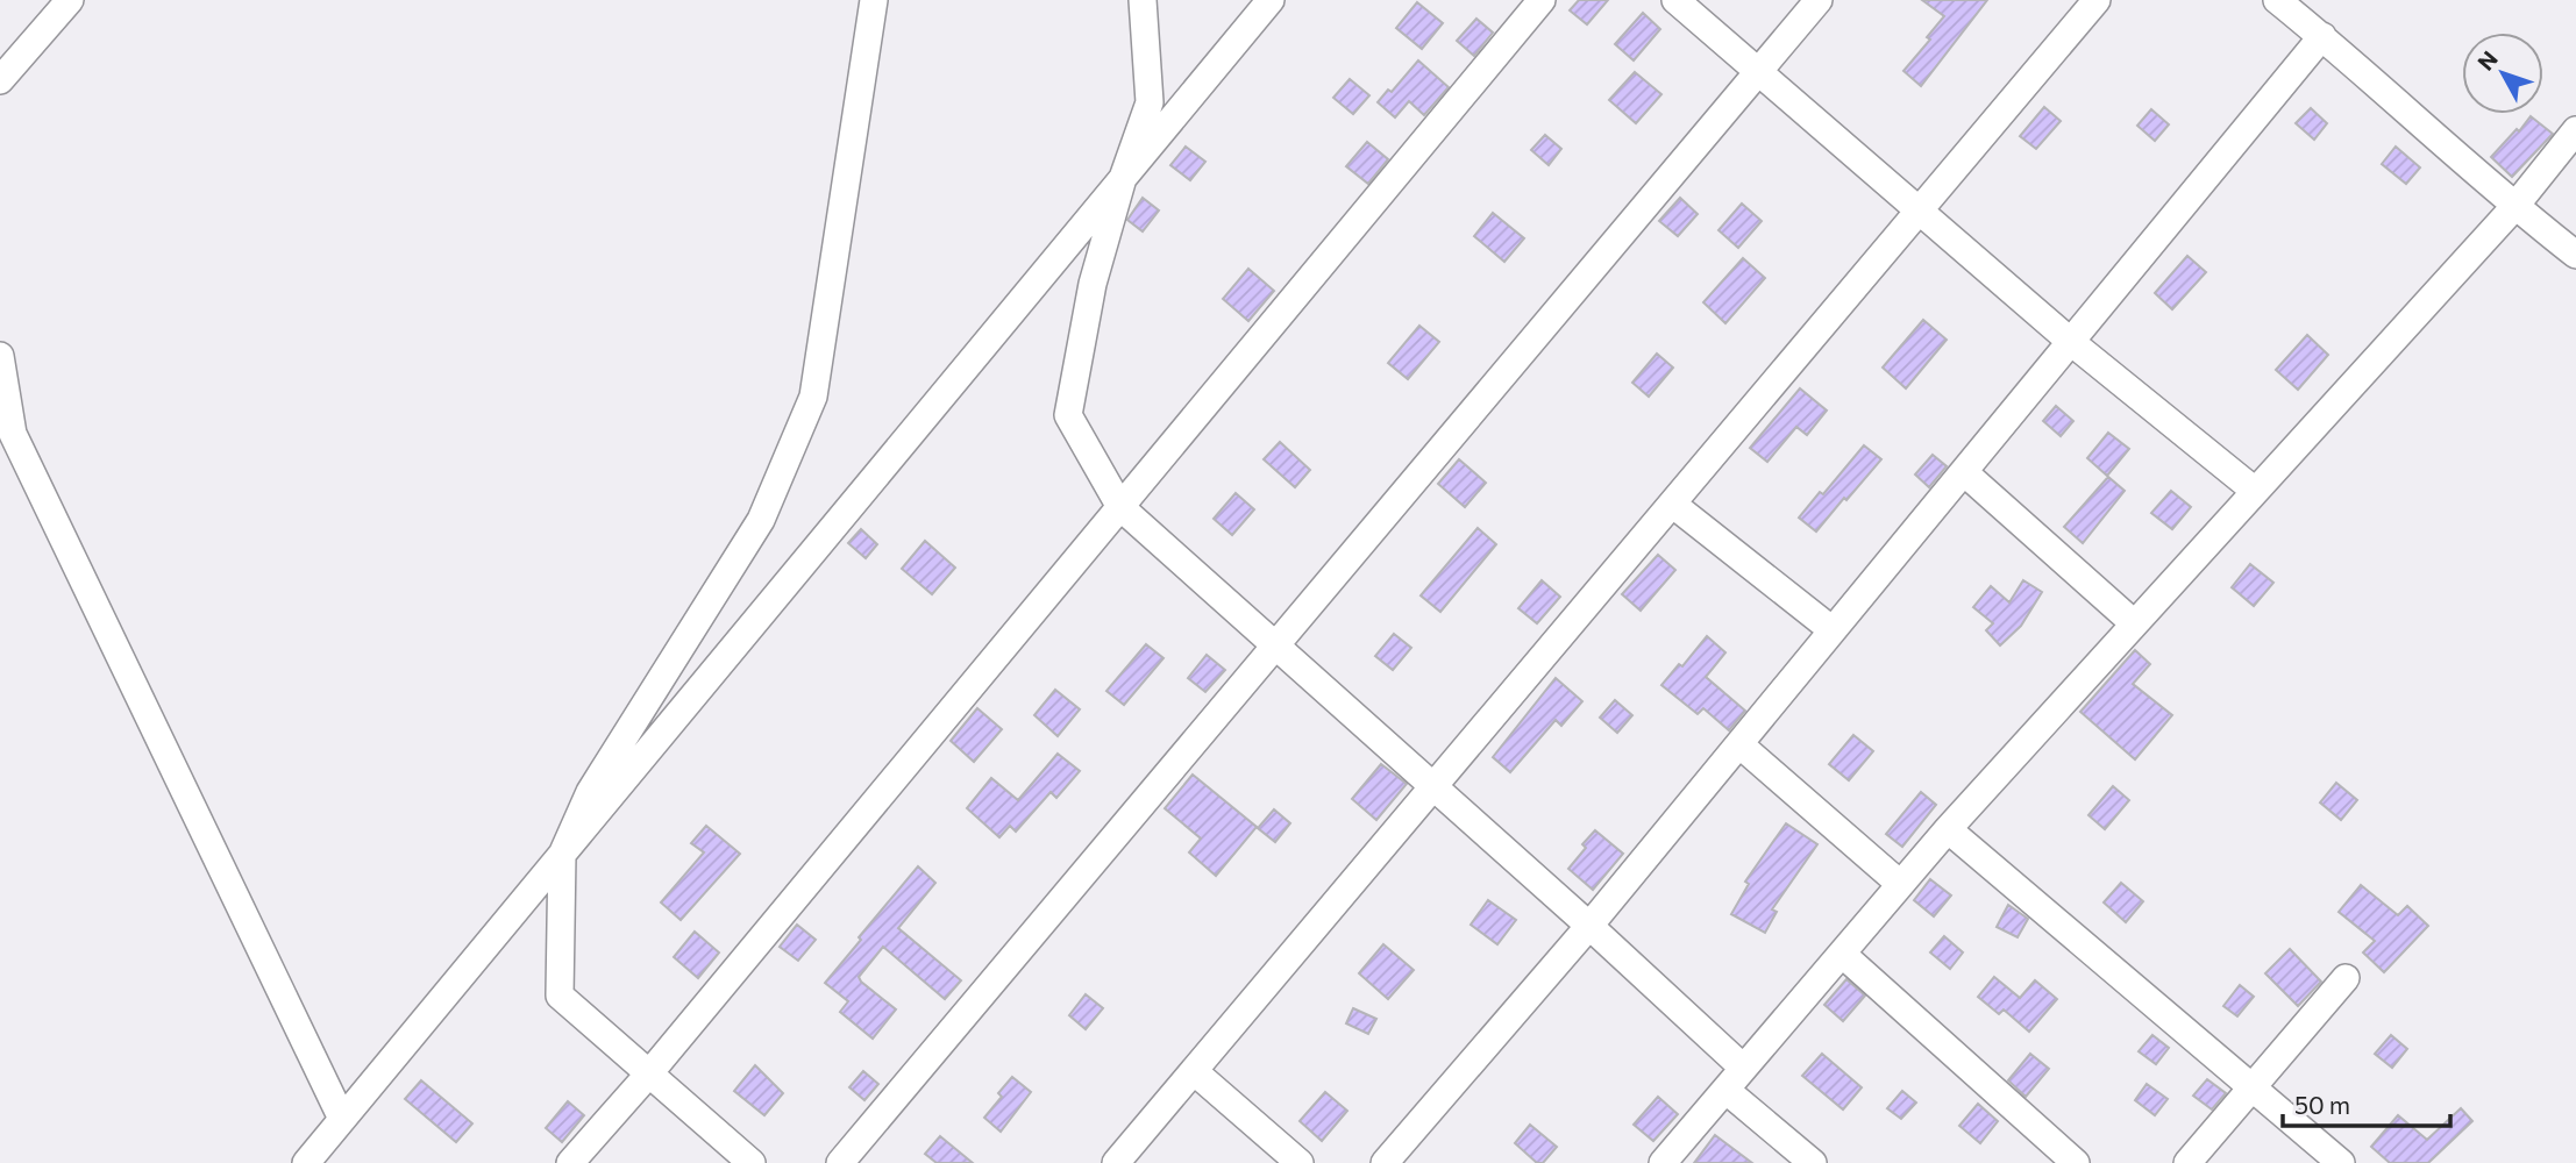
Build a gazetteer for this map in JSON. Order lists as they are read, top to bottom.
{
  "scale_bar": "50 m",
  "north": "top left"
}
